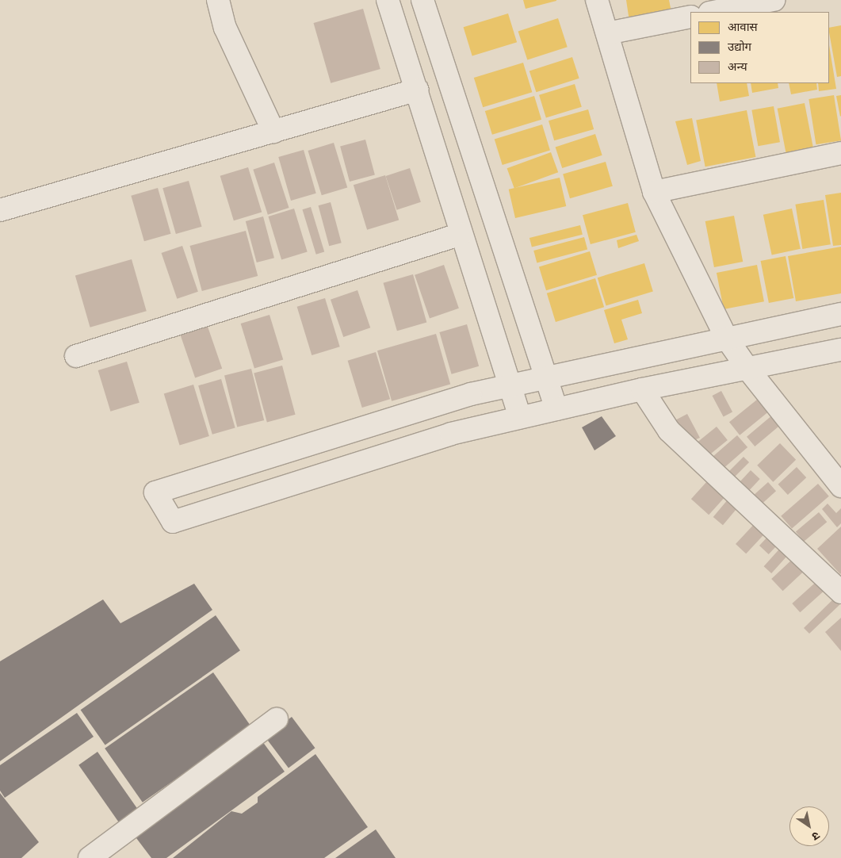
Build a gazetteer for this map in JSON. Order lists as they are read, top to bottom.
{
  "legend": ["आवास", "उद्योग", "अन्य"],
  "north": "bottom right"
}
